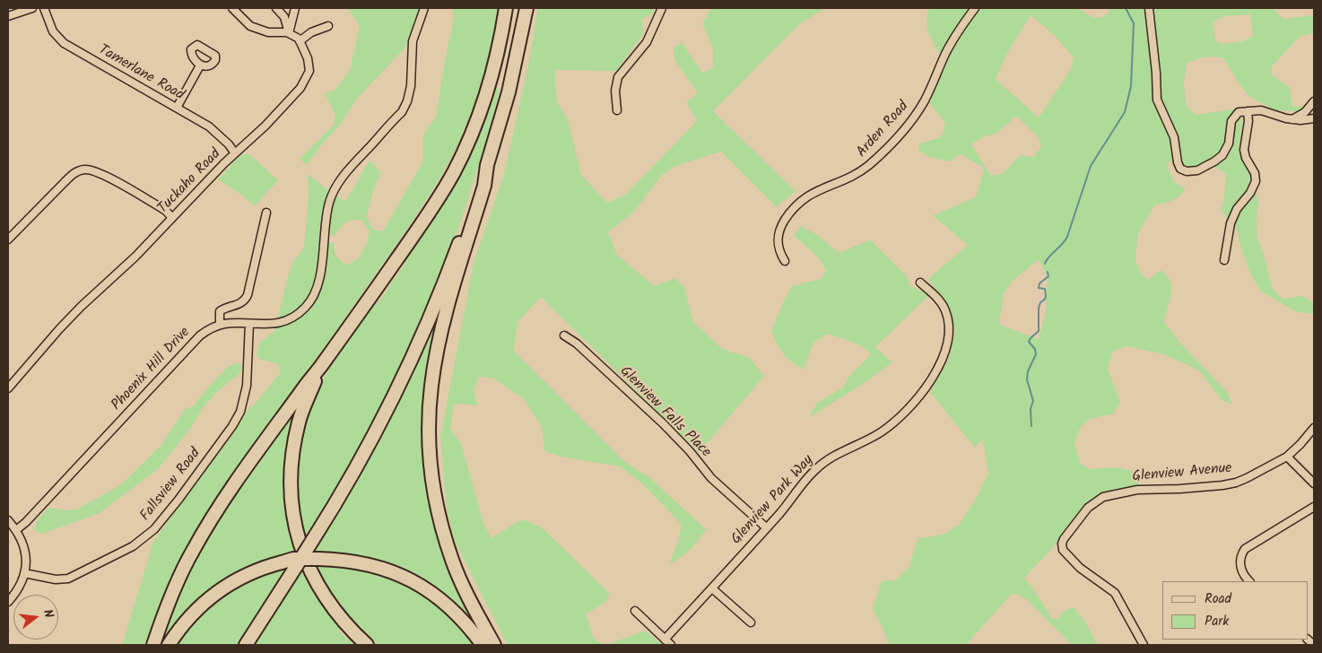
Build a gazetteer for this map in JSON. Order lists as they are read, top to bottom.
{
  "streets": {
    "street": [
      "Tamerlane Road",
      "Arden Road",
      "Tuckaho Road",
      "Phoenix Hill Drive",
      "Glenview Falls Place",
      "Glenview Avenue",
      "Fallsview Road",
      "Glenview Park Way"
    ]
  },
  "crossings": [
    ["Tamerlane Road", "Tuckaho Road"],
    ["Phoenix Hill Drive", "Fallsview Road"],
    ["Glenview Falls Place", "Glenview Park Way"]
  ],
  "legend": ["Road", "Park"],
  "north": "right"
}
